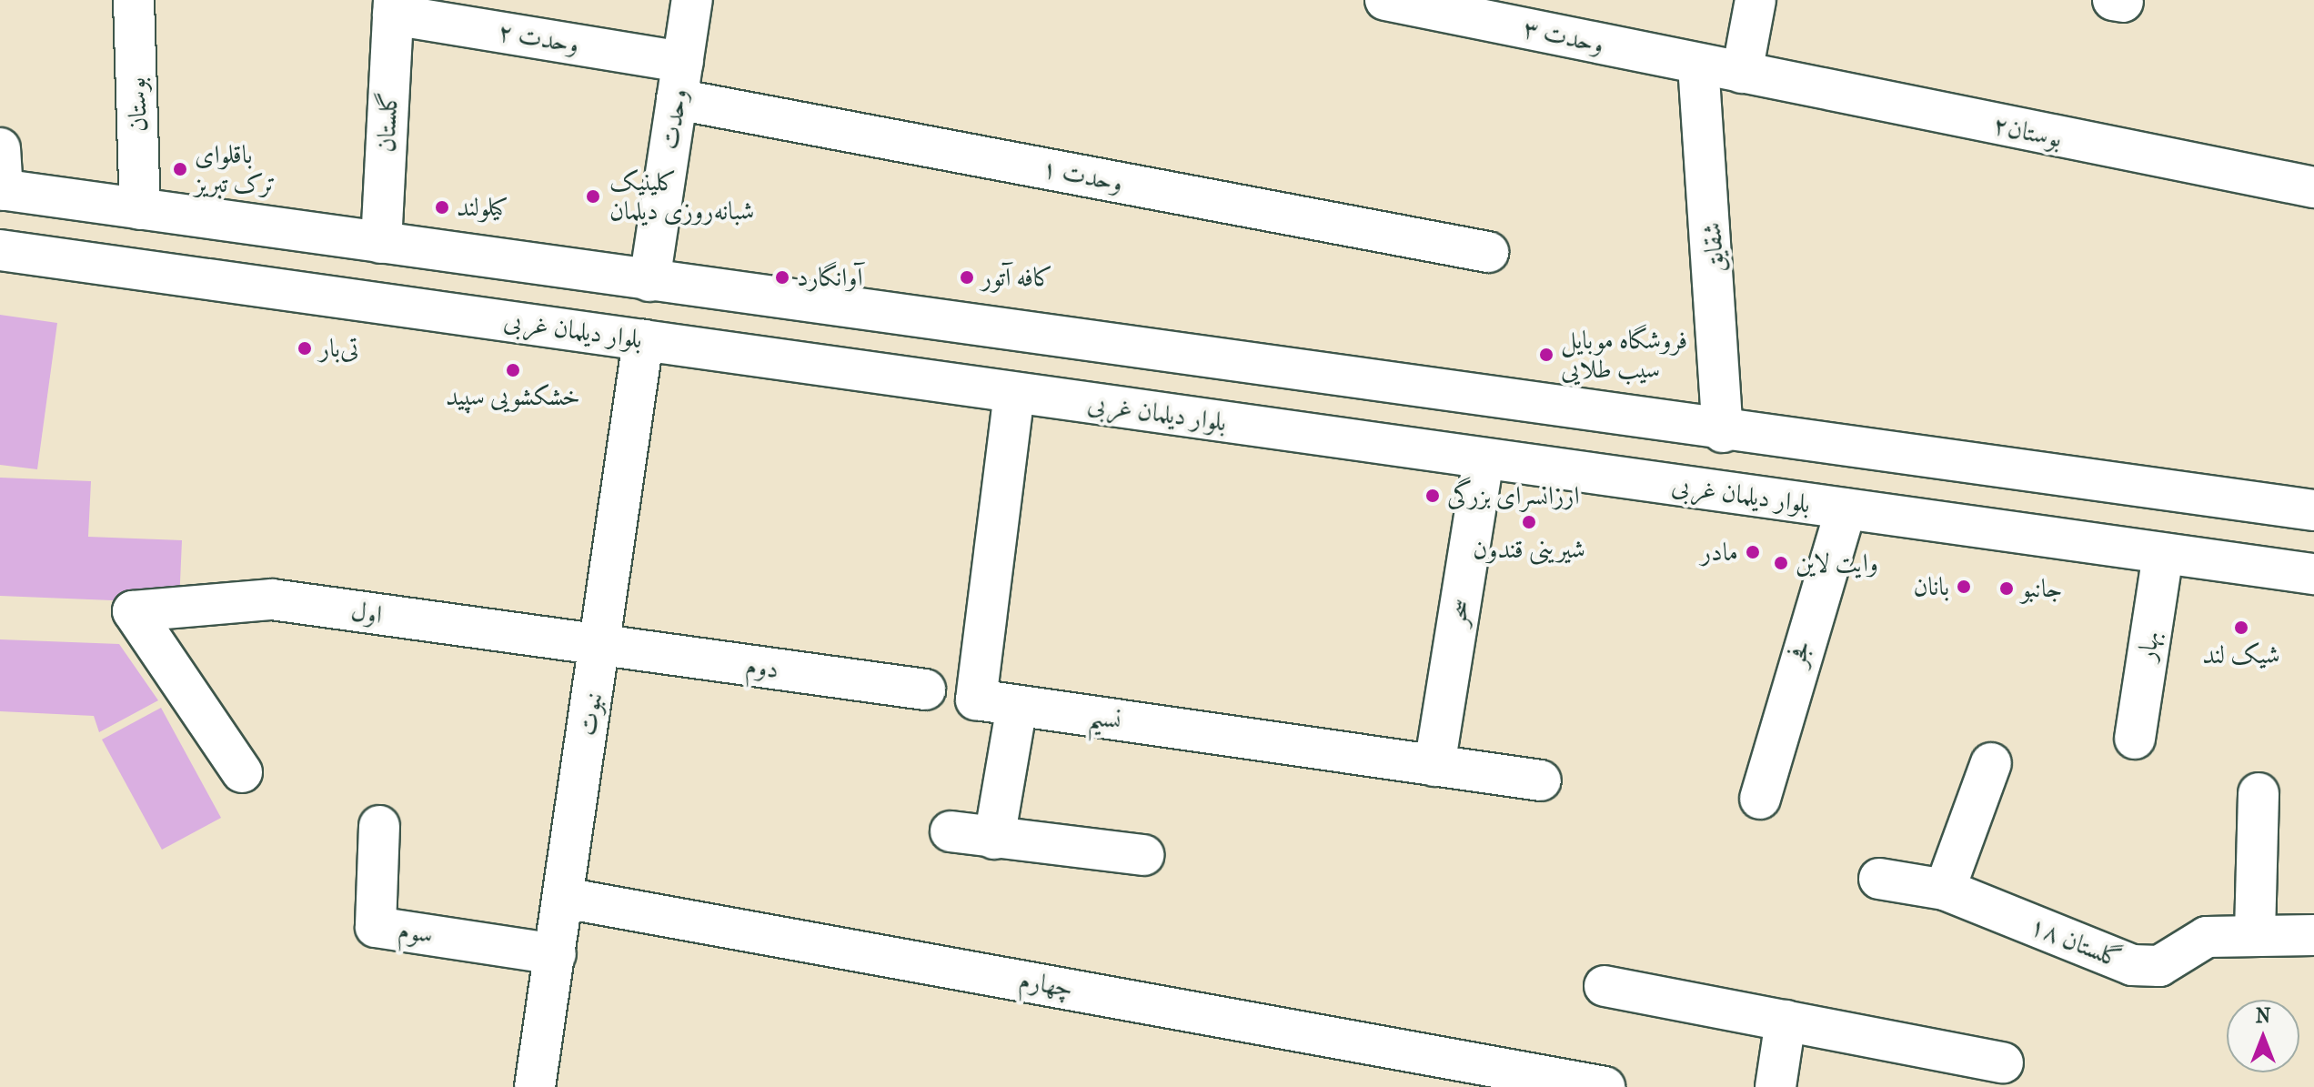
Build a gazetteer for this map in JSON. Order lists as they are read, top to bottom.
{
  "streets": {
    "street": [
      "وحدت ۳",
      "وحدت ۲",
      "بوستان",
      "وحدت",
      "گلستان",
      "بوستان۲",
      "وحدت ۱",
      "شقایق",
      "بلوار دیلمان غربی",
      "سحر",
      "اول",
      "بهار",
      "فجر",
      "دوم",
      "نبوت",
      "نسیم",
      "سوم",
      "گلستان ۱۸",
      "چهارم"
    ]
  },
  "crossings": [
    ["وحدت ۳", "بوستان۲"],
    ["وحدت ۳", "شقایق"],
    ["وحدت ۲", "وحدت"],
    ["وحدت ۲", "گلستان"],
    ["وحدت ۲", "وحدت ۱"],
    ["وحدت", "وحدت ۱"],
    ["بلوار دیلمان غربی", "سحر"],
    ["بلوار دیلمان غربی", "بهار"],
    ["بلوار دیلمان غربی", "فجر"],
    ["بلوار دیلمان غربی", "نبوت"],
    ["بلوار دیلمان غربی", "نسیم"],
    ["سحر", "نسیم"],
    ["اول", "دوم"],
    ["اول", "نبوت"],
    ["دوم", "نبوت"],
    ["نبوت", "سوم"],
    ["نبوت", "چهارم"]
  ],
  "places": [
    "باقلوای ترک تبریز",
    "کلینیک شبانه‌روزی دیلمان",
    "کیلولند",
    "آوانگارد",
    "کافه آتور",
    "تی‌بار",
    "فروشگاه موبایل سیب طلایی",
    "خشکشویی سپید",
    "ارزانسرای بزرگی",
    "شیرینی قندون",
    "مادر",
    "وایت لاین",
    "بانان",
    "جانبو",
    "شیک لند"
  ],
  "north": "top"
}
